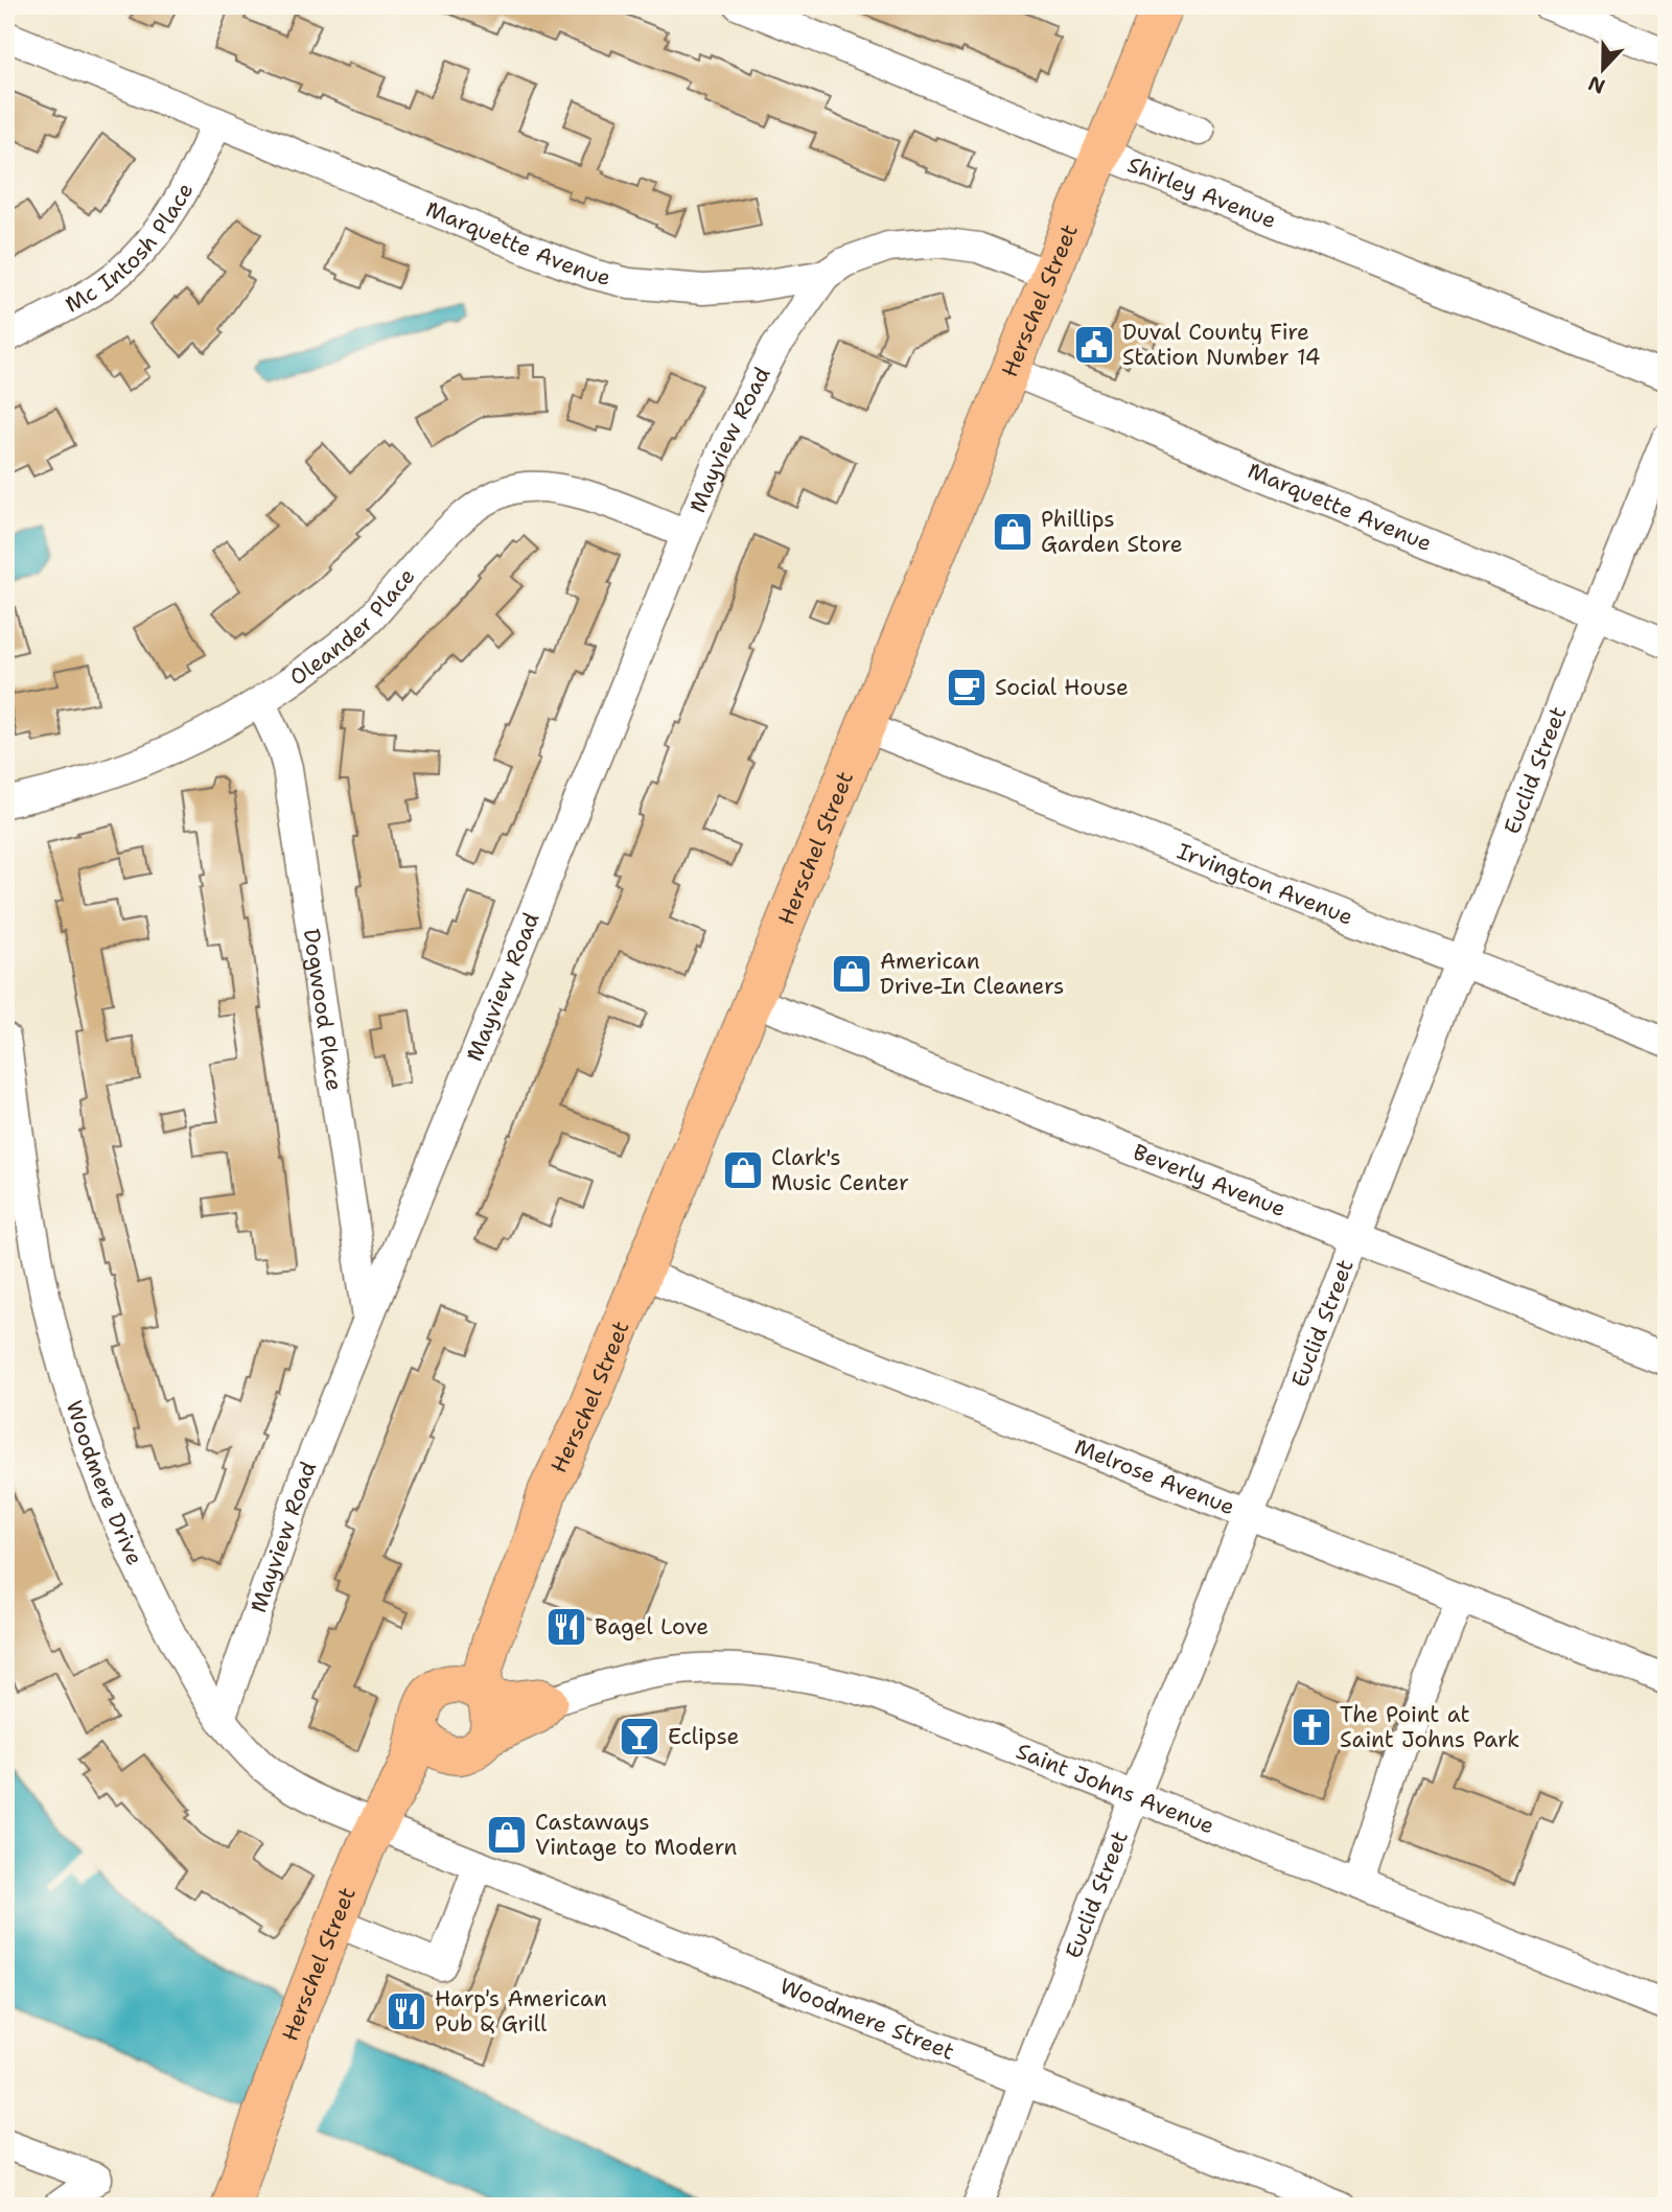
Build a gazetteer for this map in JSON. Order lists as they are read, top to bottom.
{
  "streets": {
    "main road": ["Herschel Street", "Saint Johns Avenue"],
    "street": [
      "Shirley Avenue",
      "Marquette Avenue",
      "Mc Intosh Place",
      "Mayview Road",
      "Oleander Place",
      "Euclid Street",
      "Irvington Avenue",
      "Dogwood Place",
      "Beverly Avenue",
      "Melrose Avenue",
      "Woodmere Drive",
      "Woodmere Street"
    ]
  },
  "crossings": [
    ["Shirley Avenue", "Herschel Street"],
    ["Marquette Avenue", "Mc Intosh Place"],
    ["Marquette Avenue", "Herschel Street"],
    ["Marquette Avenue", "Mayview Road"],
    ["Marquette Avenue", "Euclid Street"],
    ["Herschel Street", "Irvington Avenue"],
    ["Herschel Street", "Beverly Avenue"],
    ["Herschel Street", "Melrose Avenue"],
    ["Herschel Street", "Woodmere Drive"],
    ["Herschel Street", "Saint Johns Avenue"],
    ["Herschel Street", "Woodmere Street"],
    ["Mayview Road", "Oleander Place"],
    ["Mayview Road", "Dogwood Place"],
    ["Mayview Road", "Woodmere Drive"],
    ["Oleander Place", "Dogwood Place"],
    ["Euclid Street", "Irvington Avenue"],
    ["Euclid Street", "Beverly Avenue"],
    ["Euclid Street", "Melrose Avenue"],
    ["Euclid Street", "Saint Johns Avenue"],
    ["Euclid Street", "Woodmere Street"],
    ["Woodmere Drive", "Woodmere Street"]
  ],
  "places": {
    "public building": ["Duval County Fire Station Number 14"],
    "shop": [
      "Phillips Garden Store",
      "American Drive-In Cleaners",
      "Clark's Music Center",
      "Castaways Vintage to Modern"
    ],
    "cafe": ["Social House"],
    "restaurant": ["Bagel Love", "Harp's American Pub & Grill"],
    "church": ["The Point at Saint Johns Park"],
    "bar": ["Eclipse"]
  },
  "north": "bottom"
}
